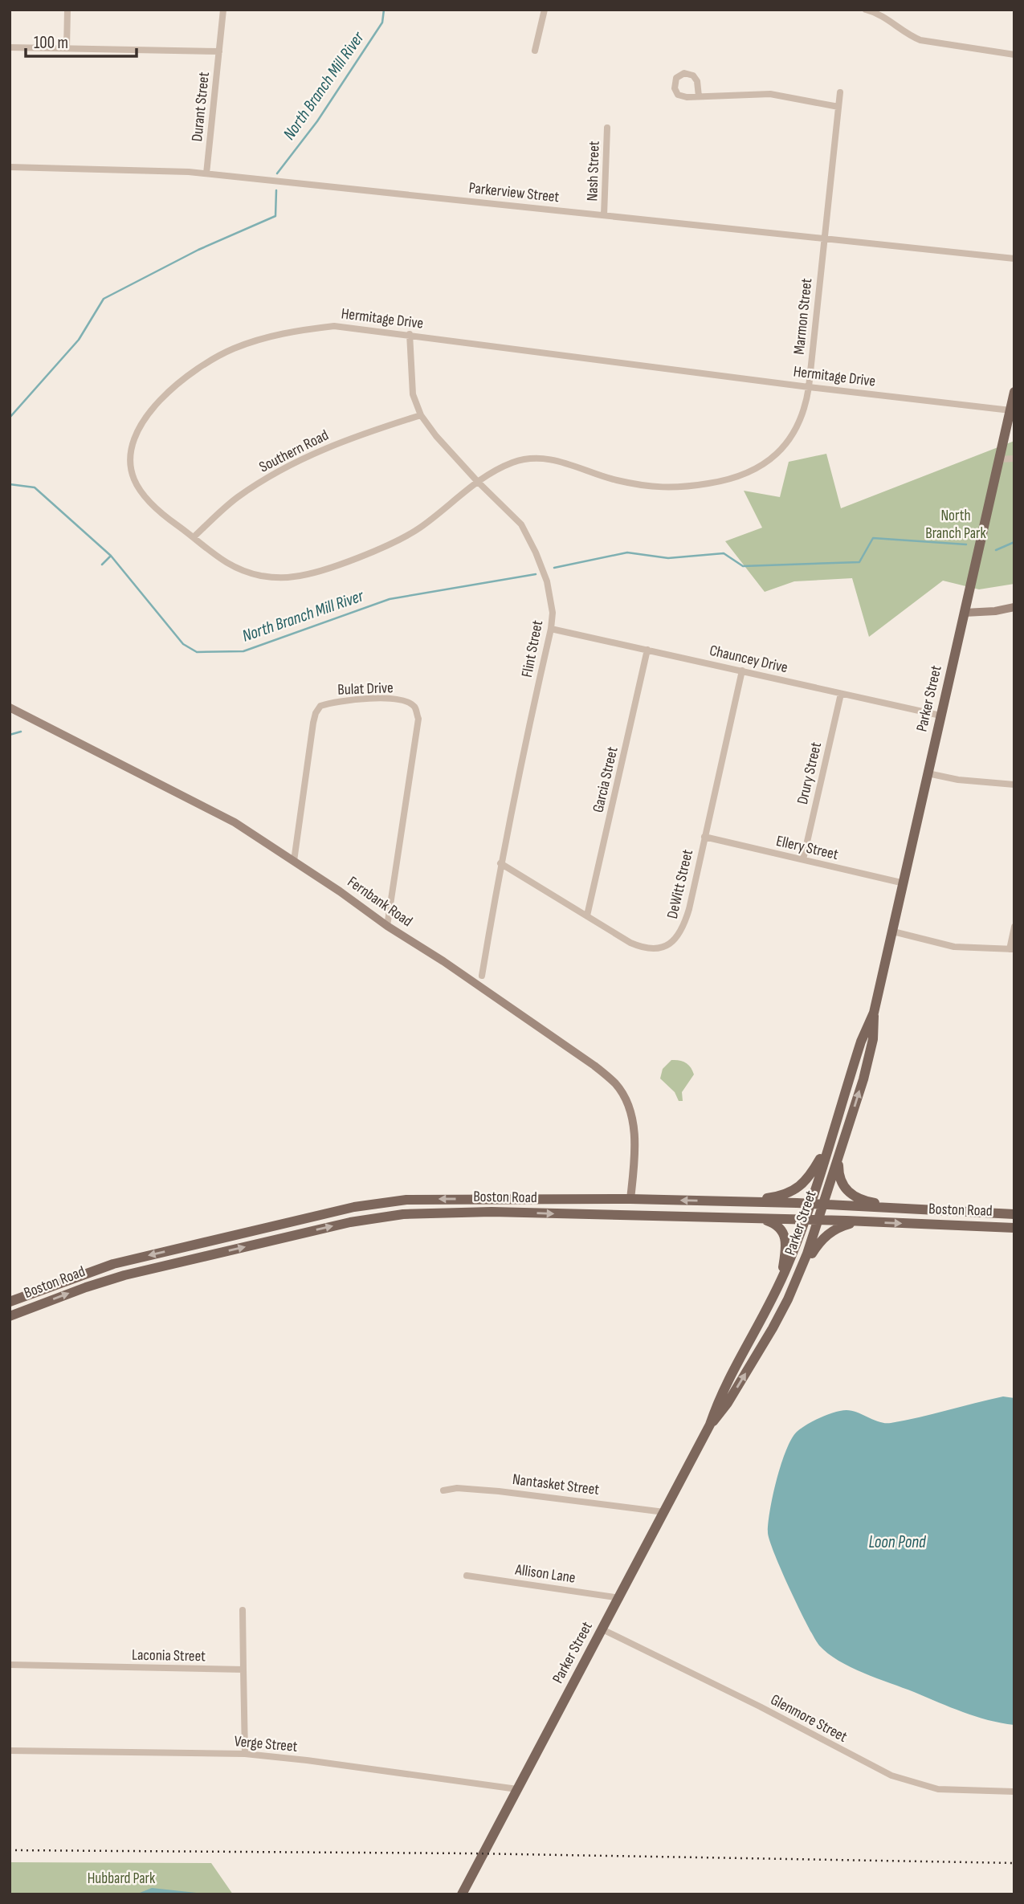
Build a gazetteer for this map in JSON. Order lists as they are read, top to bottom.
{
  "streets": {
    "main road": ["Parker Street", "Fernbank Road", "Boston Road"],
    "street": [
      "Durant Street",
      "Nash Street",
      "Parkerview Street",
      "Marmon Street",
      "Hermitage Drive",
      "Southern Road",
      "Flint Street",
      "Chauncey Drive",
      "Bulat Drive",
      "Drury Street",
      "Garcia Street",
      "Ellery Street",
      "DeWitt Street",
      "Nantasket Street",
      "Allison Lane",
      "Laconia Street",
      "Glenmore Street",
      "Verge Street"
    ]
  },
  "crossings": [
    ["Durant Street", "Parkerview Street"],
    ["Nash Street", "Parkerview Street"],
    ["Parkerview Street", "Marmon Street"],
    ["Marmon Street", "Hermitage Drive"],
    ["Marmon Street", "Flint Street"],
    ["Hermitage Drive", "Southern Road"],
    ["Hermitage Drive", "Flint Street"],
    ["Hermitage Drive", "Parker Street"],
    ["Southern Road", "Flint Street"],
    ["Flint Street", "Chauncey Drive"],
    ["Flint Street", "DeWitt Street"],
    ["Chauncey Drive", "Parker Street"],
    ["Chauncey Drive", "Drury Street"],
    ["Chauncey Drive", "Garcia Street"],
    ["Chauncey Drive", "DeWitt Street"],
    ["Bulat Drive", "Fernbank Road"],
    ["Parker Street", "Ellery Street"],
    ["Parker Street", "Boston Road"],
    ["Parker Street", "Nantasket Street"],
    ["Parker Street", "Allison Lane"],
    ["Parker Street", "Glenmore Street"],
    ["Parker Street", "Verge Street"],
    ["Drury Street", "Ellery Street"],
    ["Garcia Street", "DeWitt Street"],
    ["Ellery Street", "DeWitt Street"],
    ["Fernbank Road", "Boston Road"]
  ],
  "water": ["North Branch Mill River", "Loon Pond"],
  "parks": ["North Branch Park", "Hubbard Park"],
  "scale_bar": "100 m"
}
